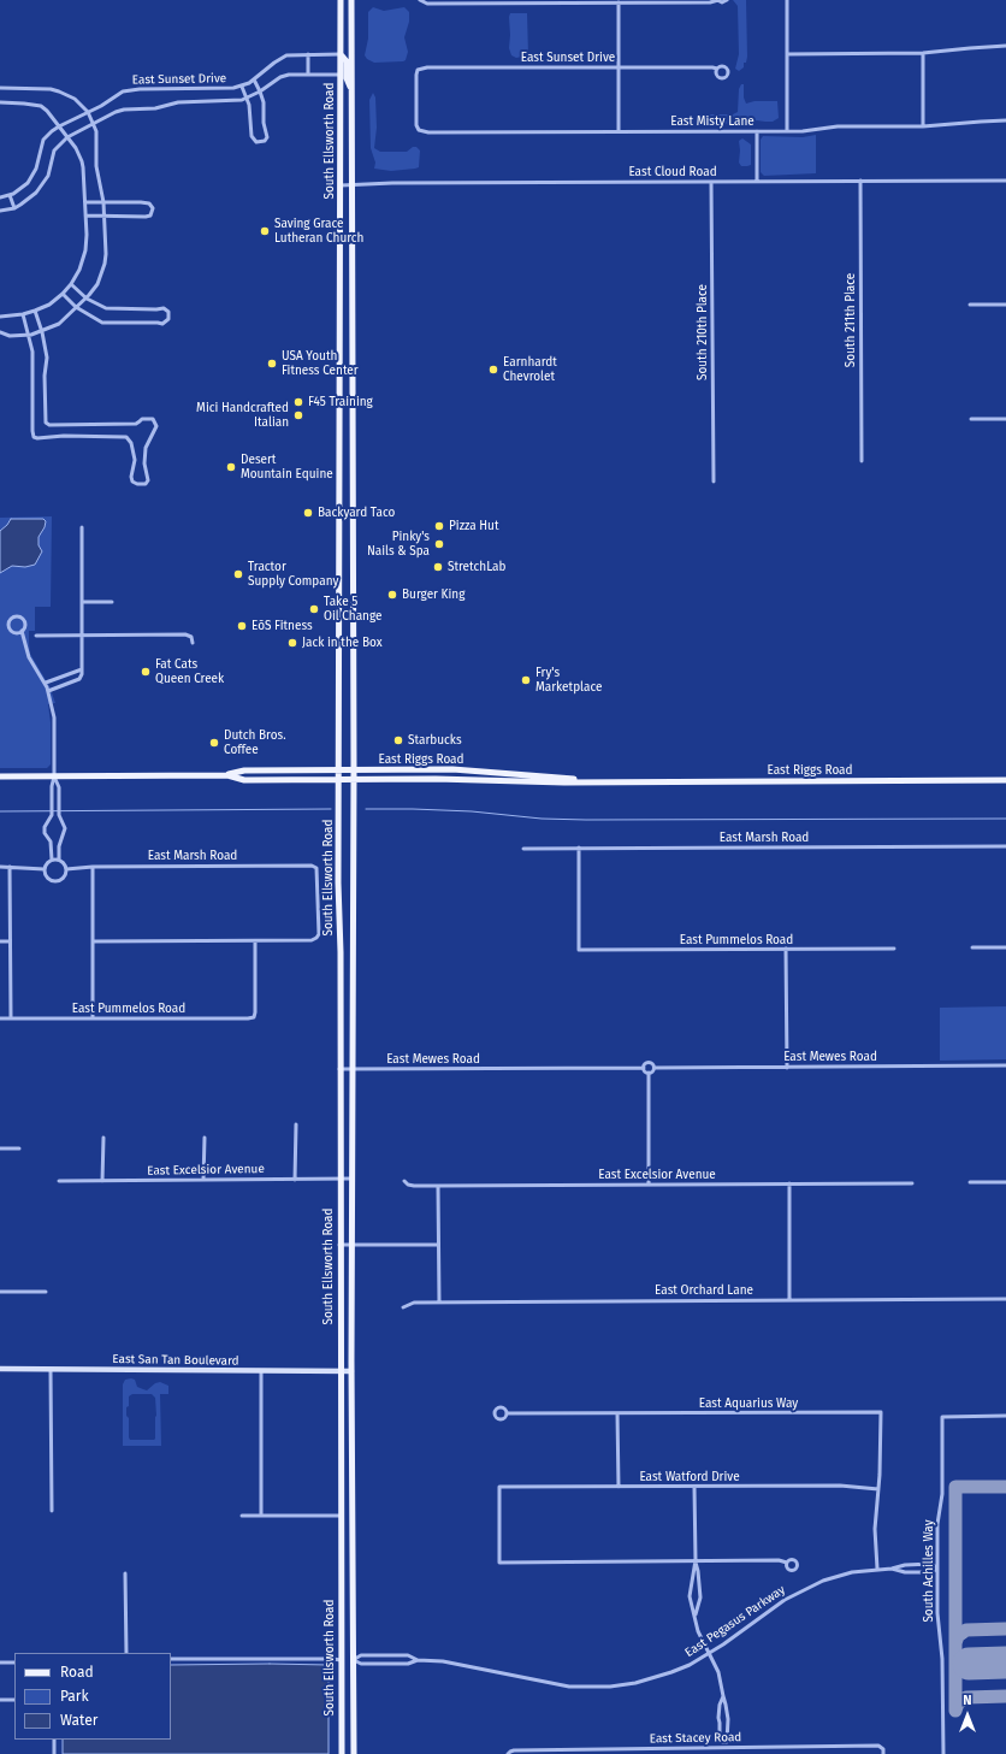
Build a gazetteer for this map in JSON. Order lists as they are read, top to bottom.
{
  "streets": {
    "main road": ["South Ellsworth Road", "East Riggs Road"],
    "street": [
      "East Sunset Drive",
      "East Misty Lane",
      "East Cloud Road",
      "South 211th Place",
      "South 210th Place",
      "East Marsh Road",
      "East Pummelos Road",
      "East Mewes Road",
      "East Excelsior Avenue",
      "East Orchard Lane",
      "East San Tan Boulevard",
      "East Aquarius Way",
      "East Watford Drive",
      "South Achilles Way",
      "East Pegasus Parkway",
      "East Stacey Road"
    ]
  },
  "crossings": [
    ["East Sunset Drive", "East Misty Lane"],
    ["East Sunset Drive", "South Ellsworth Road"],
    ["South Ellsworth Road", "East Cloud Road"],
    ["South Ellsworth Road", "East Riggs Road"],
    ["South Ellsworth Road", "East Mewes Road"],
    ["South Ellsworth Road", "East Excelsior Avenue"],
    ["South Ellsworth Road", "East San Tan Boulevard"],
    ["South Ellsworth Road", "East Pegasus Parkway"],
    ["East Cloud Road", "South 211th Place"],
    ["East Cloud Road", "South 210th Place"],
    ["East Marsh Road", "East Pummelos Road"],
    ["East Aquarius Way", "East Watford Drive"],
    ["South Achilles Way", "East Pegasus Parkway"]
  ],
  "places": [
    "Saving Grace Lutheran Church",
    "USA Youth Fitness Center",
    "Earnhardt Chevrolet",
    "F45 Training",
    "Mici Handcrafted Italian",
    "Desert Mountain Equine",
    "Backyard Taco",
    "Pizza Hut",
    "Pinky's Nails & Spa",
    "StretchLab",
    "Tractor Supply Company",
    "Burger King",
    "Take 5 Oil Change",
    "EōS Fitness",
    "Jack in the Box",
    "Fat Cats Queen Creek",
    "Fry's Marketplace",
    "Starbucks",
    "Dutch Bros. Coffee"
  ],
  "legend": ["Road", "Park", "Water"],
  "north": "top"
}
